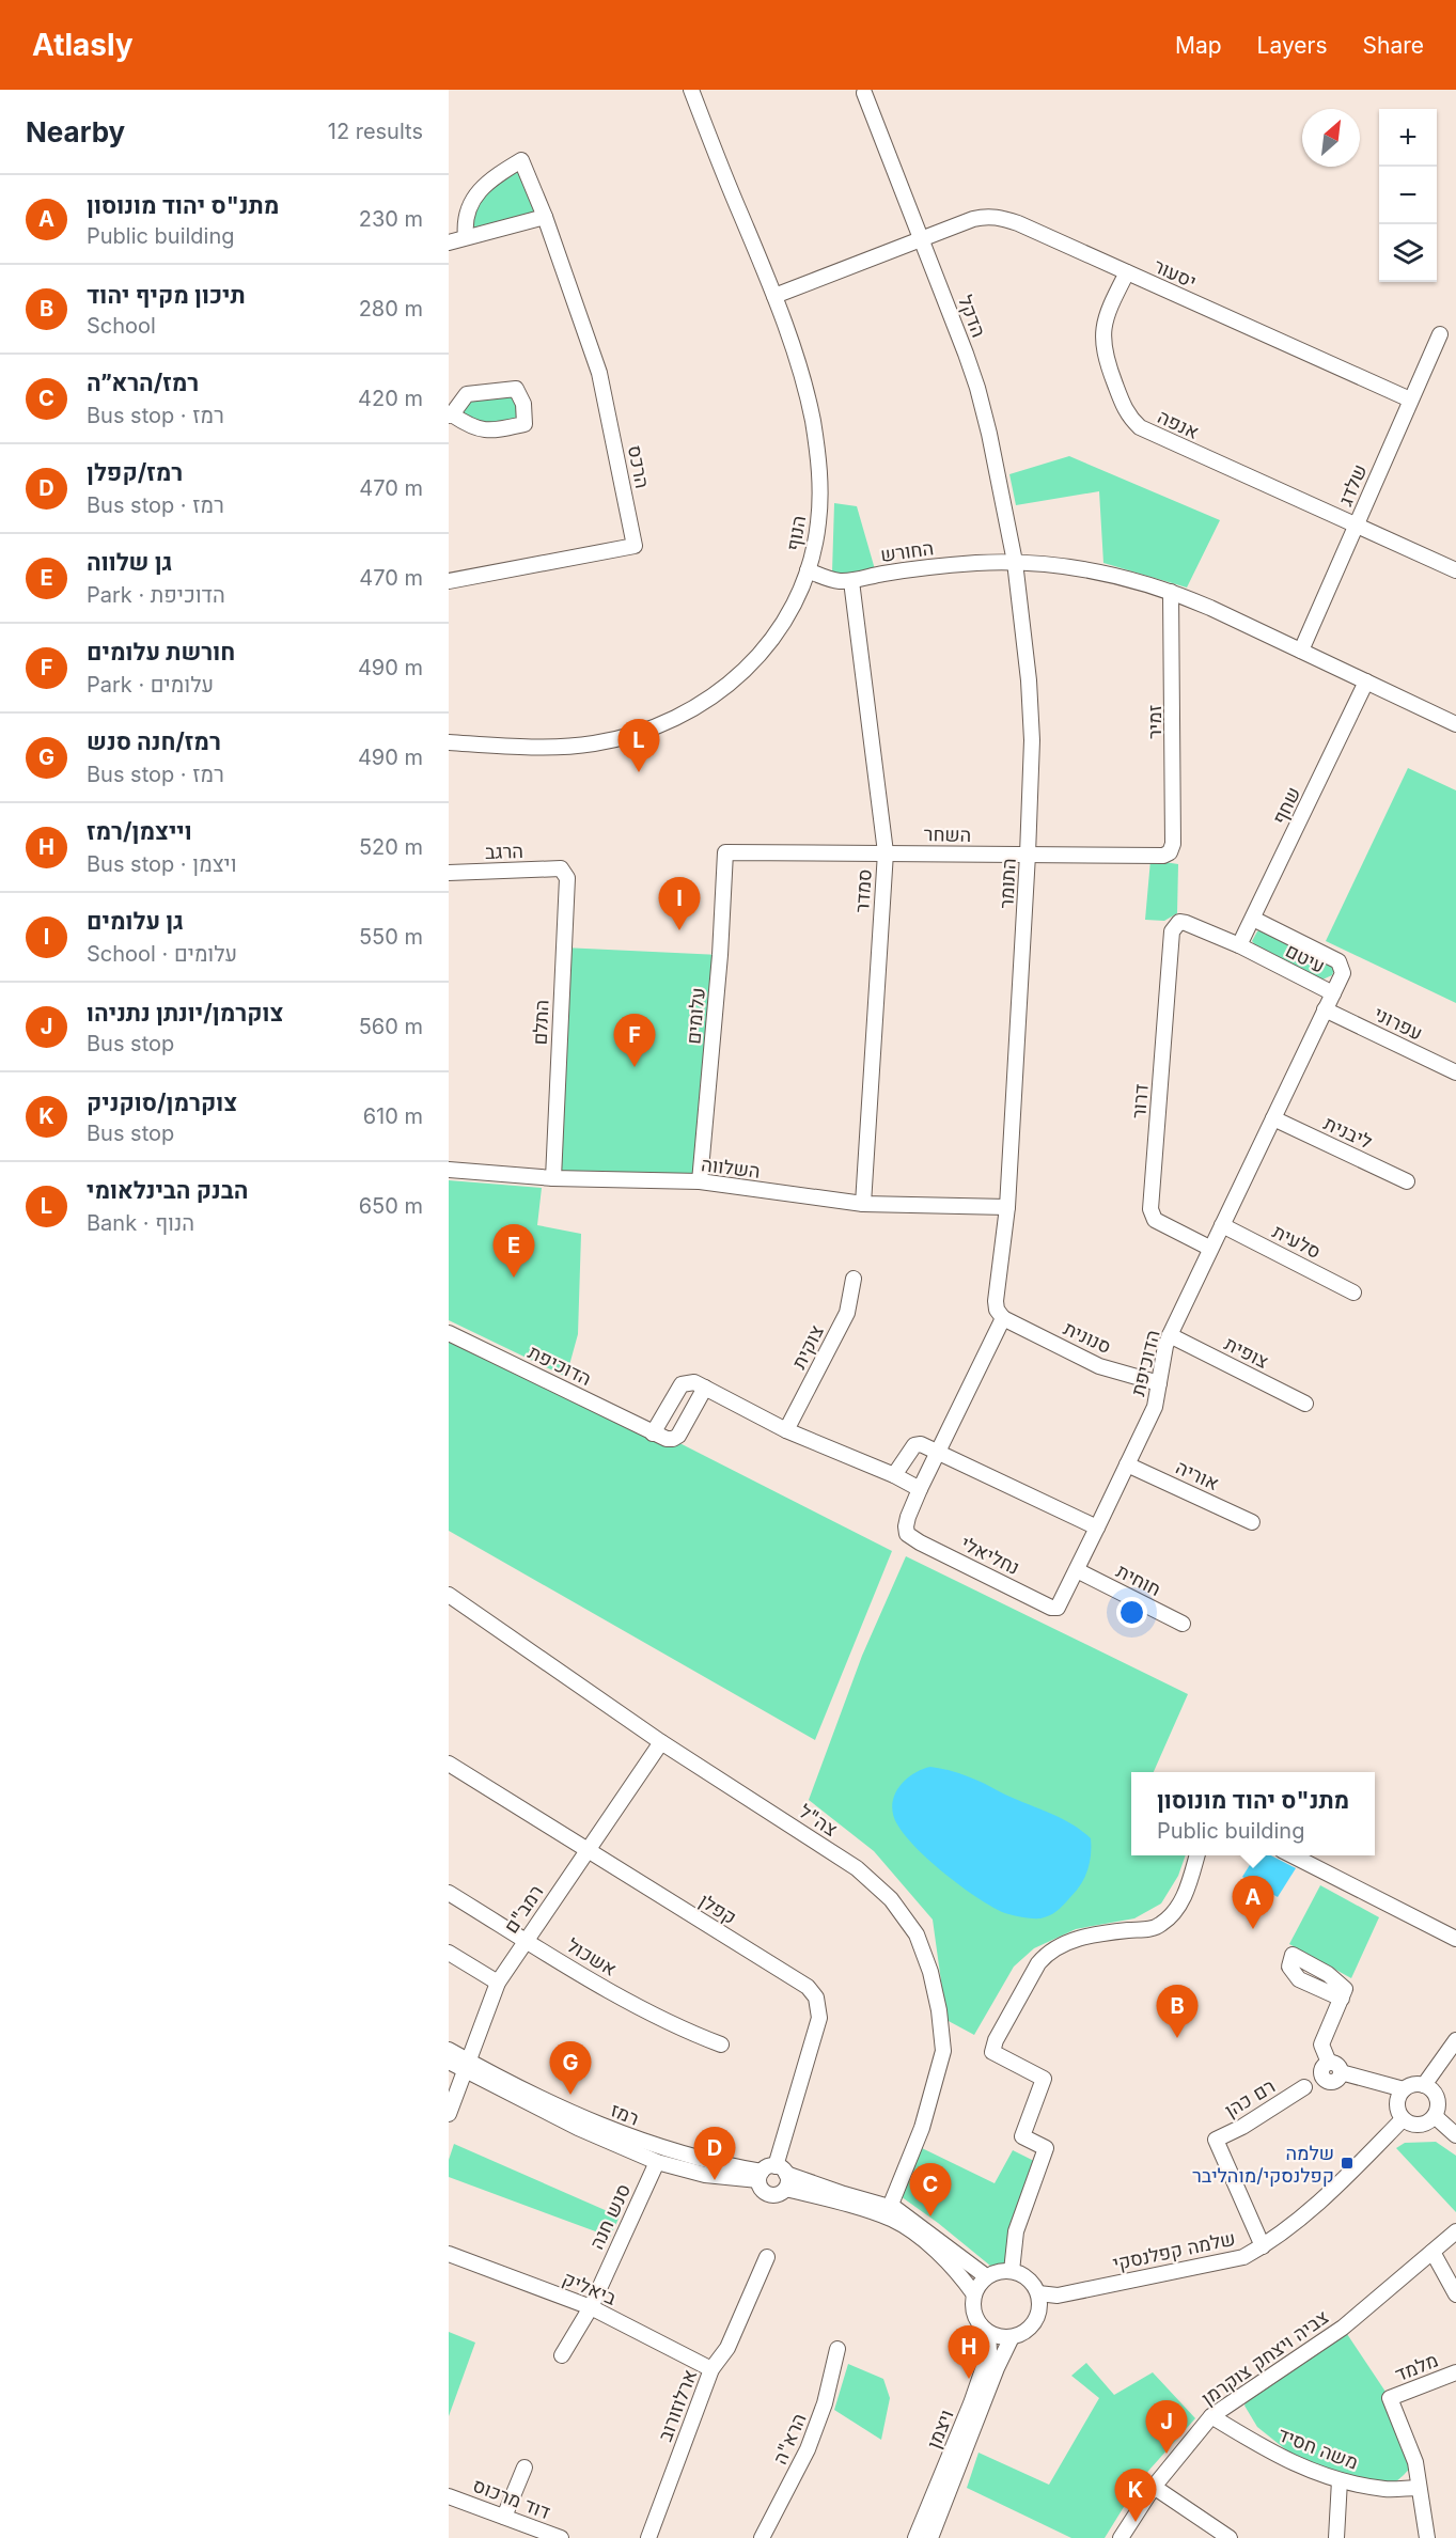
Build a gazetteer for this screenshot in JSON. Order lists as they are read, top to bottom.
{
  "streets": {
    "street": [
      "יסעור",
      "הדקל",
      "אנפה",
      "הרכס",
      "שלדג",
      "הנוף",
      "החורש",
      "זמיר",
      "שחף",
      "השחר",
      "הרגב",
      "התומר",
      "סמדר",
      "עיטם",
      "עלומים",
      "התלם",
      "עפרוני",
      "דרור",
      "ליבנית",
      "השלווה",
      "סלעית",
      "סנונית",
      "צוקית",
      "צופית",
      "הדוכיפת",
      "אוריה",
      "נחליאלי",
      "חוחית",
      "צה\"ל",
      "רמב\"ם",
      "קפלן",
      "אשכול",
      "רם כהן",
      "רמז",
      "סנש חנה",
      "שלמה קפלנסקי",
      "ביאליק",
      "צביה ויצחק צוקרמן",
      "מלמד",
      "ארלוזורוב",
      "ויצמן",
      "הרא\"ה",
      "משה חסיד",
      "דוד מרכוס"
    ]
  },
  "crossings": [
    ["יסעור", "הדקל"],
    ["יסעור", "אנפה"],
    ["יסעור", "שלדג"],
    ["יסעור", "הנוף"],
    ["הדקל", "החורש"],
    ["הדקל", "התומר"],
    ["אנפה", "שלדג"],
    ["שלדג", "החורש"],
    ["הנוף", "החורש"],
    ["החורש", "זמיר"],
    ["החורש", "שחף"],
    ["החורש", "התומר"],
    ["החורש", "סמדר"],
    ["זמיר", "השחר"],
    ["שחף", "עיטם"],
    ["השחר", "התומר"],
    ["השחר", "סמדר"],
    ["השחר", "עלומים"],
    ["הרגב", "התלם"],
    ["התומר", "השלווה"],
    ["התומר", "סנונית"],
    ["סמדר", "השלווה"],
    ["עיטם", "דרור"],
    ["עיטם", "הדוכיפת"],
    ["עלומים", "השלווה"],
    ["התלם", "השלווה"],
    ["עפרוני", "הדוכיפת"],
    ["דרור", "הדוכיפת"],
    ["ליבנית", "הדוכיפת"],
    ["סלעית", "הדוכיפת"],
    ["סנונית", "הדוכיפת"],
    ["צופית", "הדוכיפת"],
    ["הדוכיפת", "אוריה"],
    ["הדוכיפת", "נחליאלי"],
    ["הדוכיפת", "חוחית"],
    ["צה\"ל", "רמב\"ם"],
    ["צה\"ל", "רמז"],
    ["רמב\"ם", "קפלן"],
    ["רמב\"ם", "אשכול"],
    ["רמב\"ם", "רמז"],
    ["קפלן", "רמז"],
    ["רם כהן", "שלמה קפלנסקי"],
    ["רמז", "סנש חנה"],
    ["רמז", "שלמה קפלנסקי"],
    ["רמז", "ויצמן"],
    ["סנש חנה", "ביאליק"],
    ["שלמה קפלנסקי", "ויצמן"],
    ["ביאליק", "ארלוזורוב"],
    ["צביה ויצחק צוקרמן", "משה חסיד"],
    ["מלמד", "משה חסיד"]
  ],
  "places": {
    "transit": ["שלמה קפלנסקי/מוהליבר"]
  },
  "north": "top right",
  "page": {
    "header": "Atlasly",
    "nav": ["Map", "Layers", "Share"],
    "heading": ["Nearby", "12 results"],
    "map_buttons": ["+", "−"],
    "list": [
      {
        "mark": "A",
        "name": "מתנ\"ס יהוד מונוסון",
        "note": "Public building",
        "value": "230 m"
      },
      {
        "mark": "B",
        "name": "תיכון מקיף יהוד",
        "note": "School",
        "value": "280 m"
      },
      {
        "mark": "C",
        "name": "רמז/הרא״ה",
        "note": "Bus stop · רמז",
        "value": "420 m"
      },
      {
        "mark": "D",
        "name": "רמז/קפלן",
        "note": "Bus stop · רמז",
        "value": "470 m"
      },
      {
        "mark": "E",
        "name": "גן שלווה",
        "note": "Park · הדוכיפת",
        "value": "470 m"
      },
      {
        "mark": "F",
        "name": "חורשת עלומים",
        "note": "Park · עלומים",
        "value": "490 m"
      },
      {
        "mark": "G",
        "name": "רמז/חנה סנש",
        "note": "Bus stop · רמז",
        "value": "490 m"
      },
      {
        "mark": "H",
        "name": "וייצמן/רמז",
        "note": "Bus stop · ויצמן",
        "value": "520 m"
      },
      {
        "mark": "I",
        "name": "גן עלומים",
        "note": "School · עלומים",
        "value": "550 m"
      },
      {
        "mark": "J",
        "name": "צוקרמן/יונתן נתניהו",
        "note": "Bus stop",
        "value": "560 m"
      },
      {
        "mark": "K",
        "name": "צוקרמן/סוקניק",
        "note": "Bus stop",
        "value": "610 m"
      },
      {
        "mark": "L",
        "name": "הבנק הבינלאומי",
        "note": "Bank · הנוף",
        "value": "650 m"
      }
    ],
    "pins": [
      "L",
      "I",
      "F",
      "E",
      "A",
      "B",
      "G",
      "D",
      "C",
      "H",
      "J",
      "K"
    ],
    "popup": ["מתנ\"ס יהוד מונוסון", "Public building"]
  }
}
